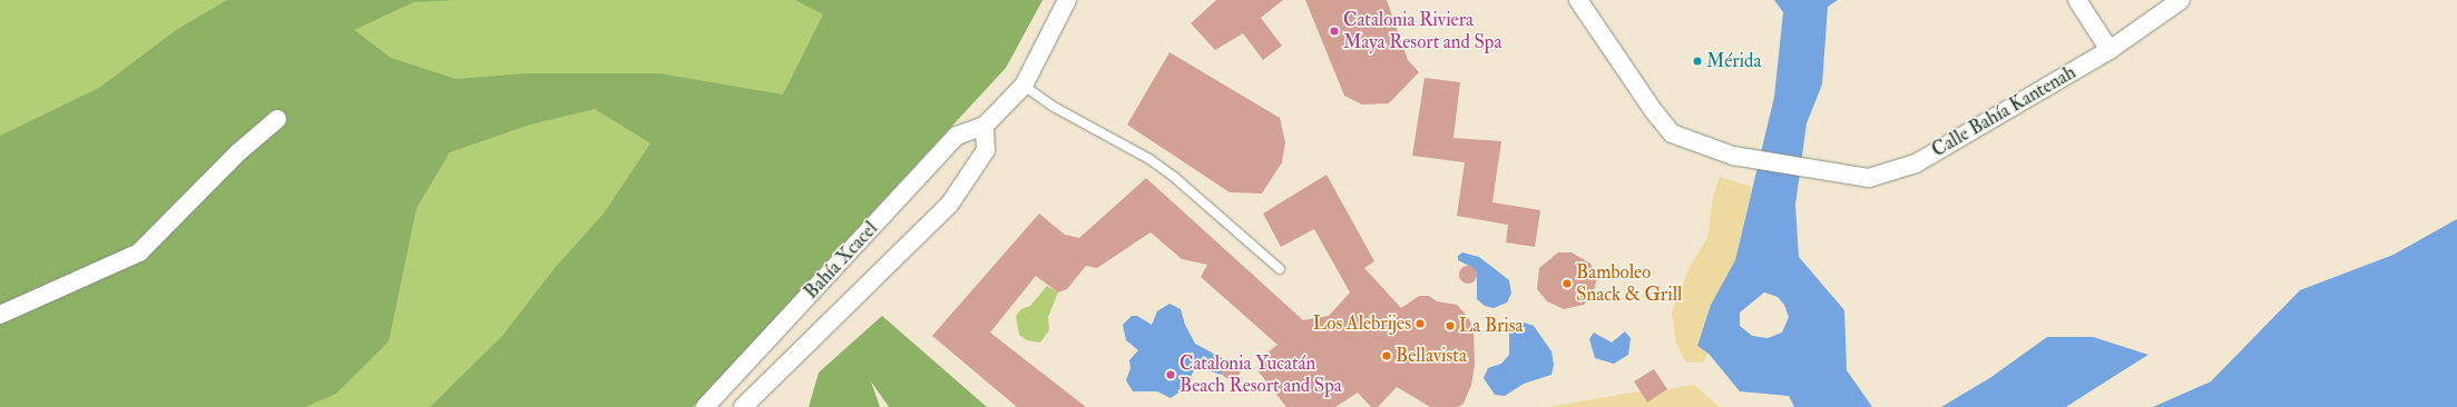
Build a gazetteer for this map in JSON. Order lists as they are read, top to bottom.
{
  "streets": {
    "street": ["Calle Bahía Kantenah", "Bahía Xcacel"]
  },
  "places": [
    "Catalonia Riviera Maya Resort and Spa",
    "Mérida",
    "Bamboleo Snack & Grill",
    "Los Alebrijes",
    "La Brisa",
    "Bellavista",
    "Catalonia Yucatán Beach Resort and Spa"
  ]
}
